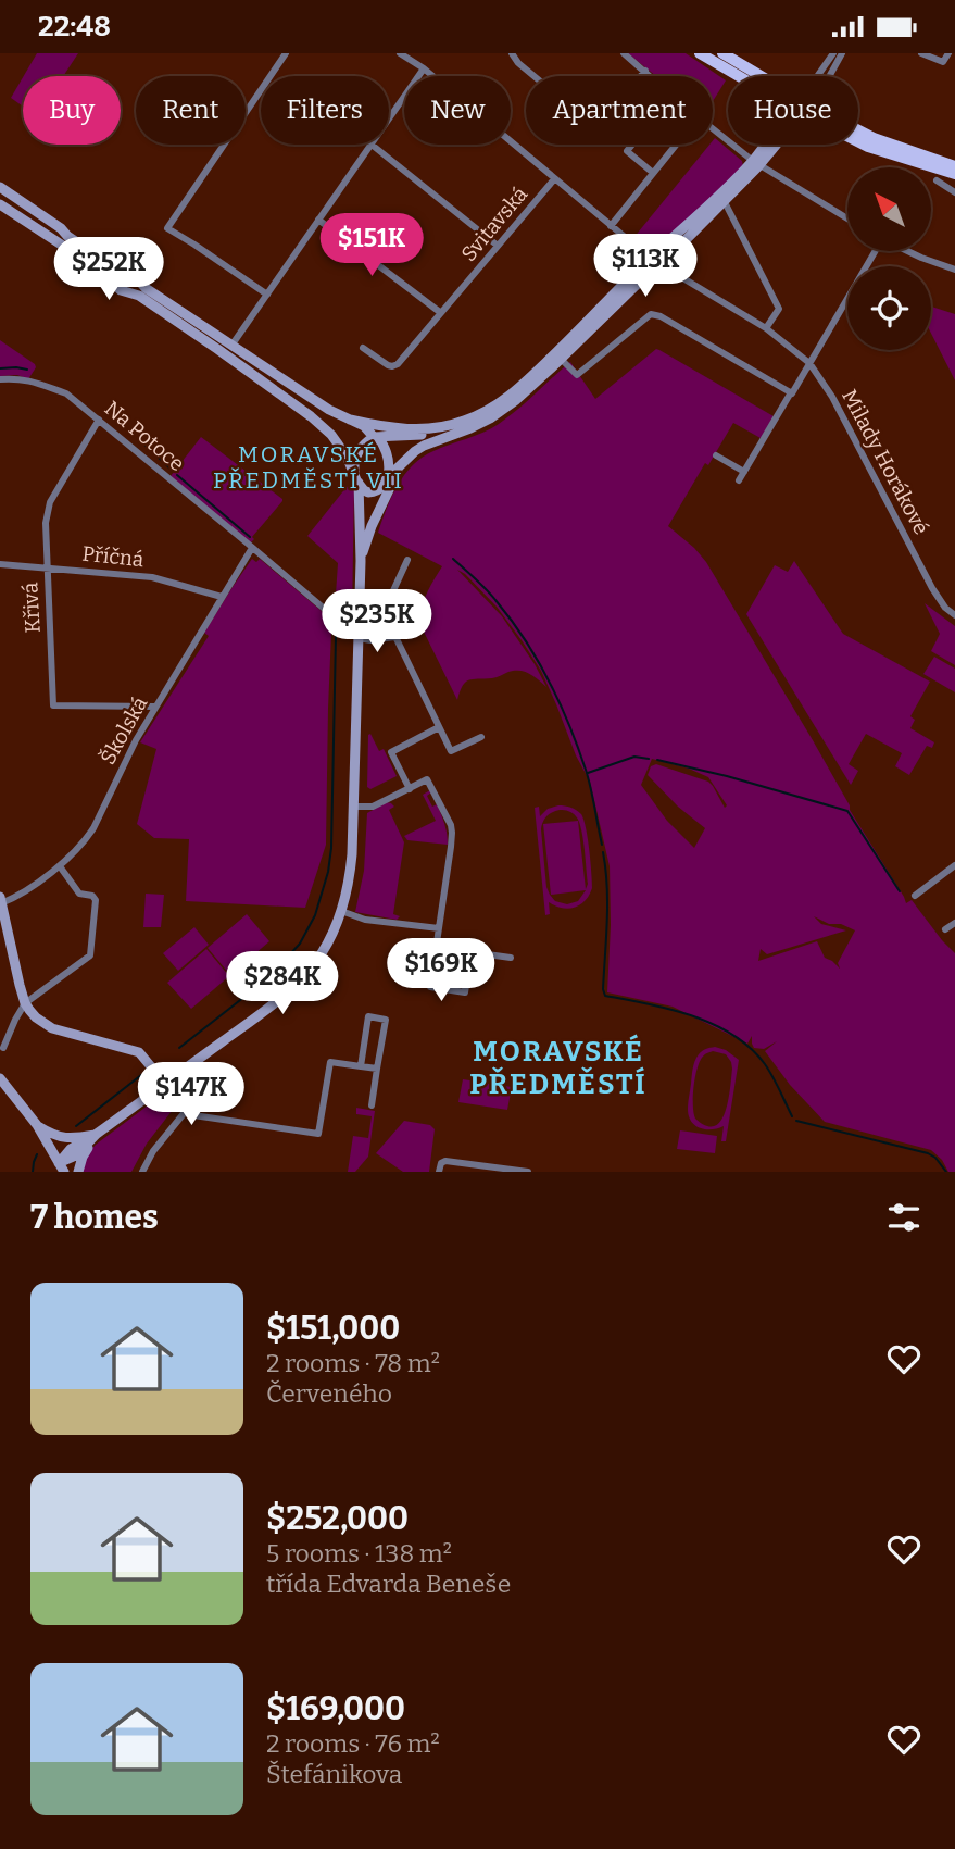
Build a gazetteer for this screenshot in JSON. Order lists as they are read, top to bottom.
{
  "streets": {
    "street": [
      "Svitavská",
      "Na Potoce",
      "Milady Horákové",
      "Příčná",
      "Křivá",
      "Školská"
    ]
  },
  "crossings": [
    ["Svitavská", "Milady Horákové"],
    ["Na Potoce", "Křivá"],
    ["Na Potoce", "Školská"],
    ["Příčná", "Křivá"],
    ["Příčná", "Školská"],
    ["Křivá", "Školská"]
  ],
  "districts": ["MORAVSKÉ PŘEDMĚSTÍ VII", "MORAVSKÉ PŘEDMĚSTÍ"],
  "north": "top left",
  "page": {
    "status": "22:48",
    "chip": [
      "Buy",
      "Rent",
      "Filters",
      "New",
      "Apartment",
      "House"
    ],
    "price": [
      "$151K",
      "$113K",
      "$252K",
      "$235K",
      "$169K",
      "$284K",
      "$147K"
    ],
    "heading": "7 homes",
    "list": [
      {
        "name": "$151,000",
        "note": "2 rooms · 78 m² · Červeného"
      },
      {
        "name": "$252,000",
        "note": "5 rooms · 138 m² · třída Edvarda Beneše"
      },
      {
        "name": "$169,000",
        "note": "2 rooms · 76 m² · Štefánikova"
      }
    ]
  }
}
